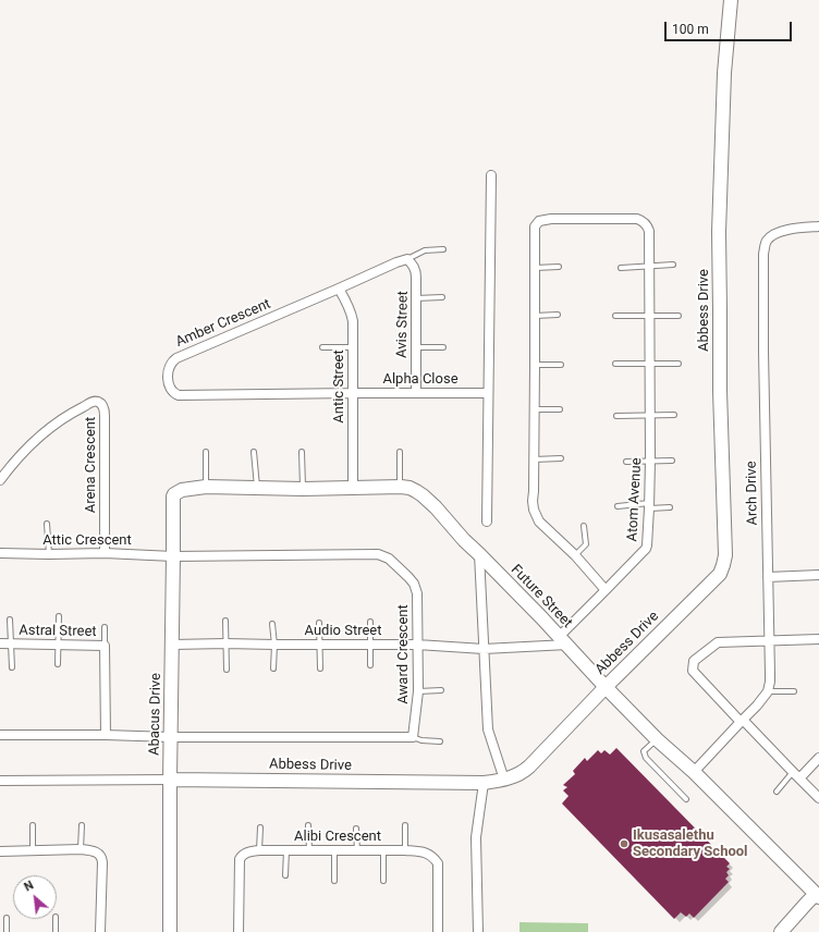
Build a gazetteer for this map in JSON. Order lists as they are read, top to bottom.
{
  "streets": {
    "street": [
      "Abbess Drive",
      "Amber Crescent",
      "Avis Street",
      "Alpha Close",
      "Antic Street",
      "Arena Crescent",
      "Arch Drive",
      "Atom Avenue",
      "Attic Crescent",
      "Future Street",
      "Astral Street",
      "Audio Street",
      "Award Crescent",
      "Abacus Drive",
      "Alibi Crescent"
    ]
  },
  "crossings": [
    ["Abbess Drive", "Future Street"],
    ["Abbess Drive", "Abacus Drive"],
    ["Amber Crescent", "Avis Street"],
    ["Amber Crescent", "Alpha Close"],
    ["Amber Crescent", "Antic Street"],
    ["Avis Street", "Alpha Close"],
    ["Alpha Close", "Antic Street"],
    ["Antic Street", "Future Street"],
    ["Arena Crescent", "Attic Crescent"],
    ["Attic Crescent", "Award Crescent"],
    ["Attic Crescent", "Abacus Drive"],
    ["Future Street", "Audio Street"],
    ["Future Street", "Abacus Drive"],
    ["Audio Street", "Award Crescent"],
    ["Audio Street", "Abacus Drive"],
    ["Award Crescent", "Abacus Drive"]
  ],
  "places": ["Ikusasalethu Secondary School"],
  "scale_bar": "100 m",
  "north": "top left"
}
